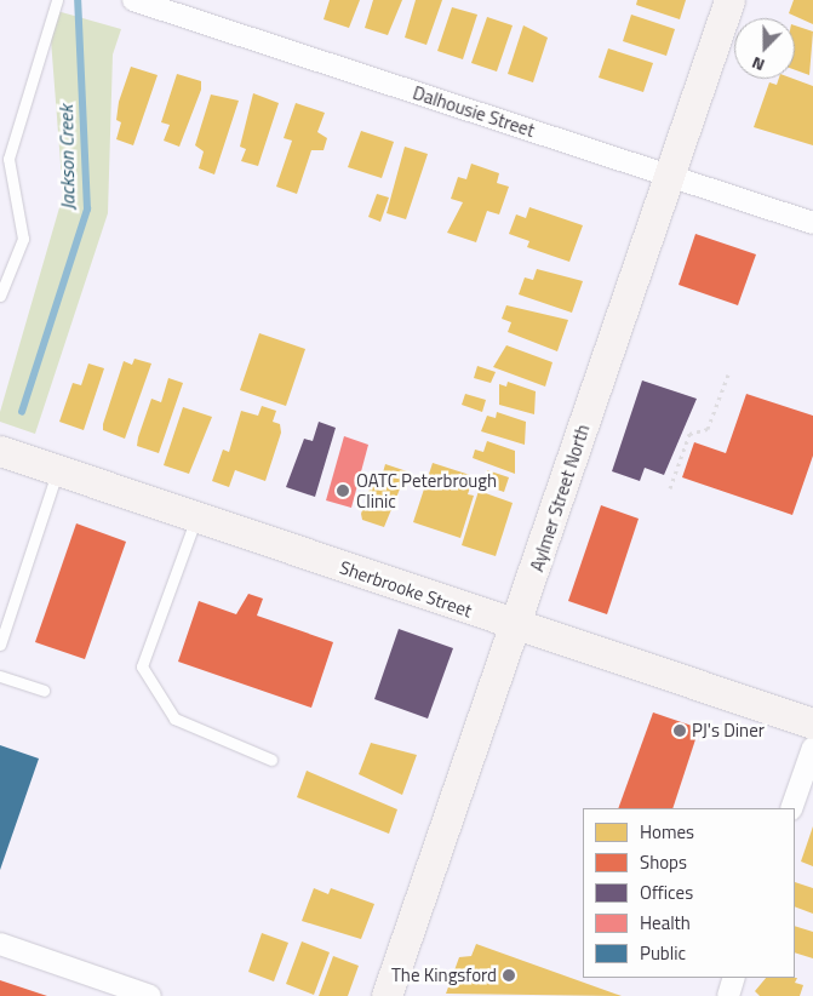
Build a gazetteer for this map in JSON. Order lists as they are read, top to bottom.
{
  "streets": {
    "street": ["Dalhousie Street", "Aylmer Street North", "Sherbrooke Street"]
  },
  "crossings": [
    ["Dalhousie Street", "Aylmer Street North"],
    ["Aylmer Street North", "Sherbrooke Street"]
  ],
  "water": ["Jackson Creek"],
  "places": ["OATC Peterbrough Clinic", "PJ's Diner", "The Kingsford"],
  "legend": [
    "Homes",
    "Shops",
    "Offices",
    "Health",
    "Public"
  ],
  "north": "bottom"
}
